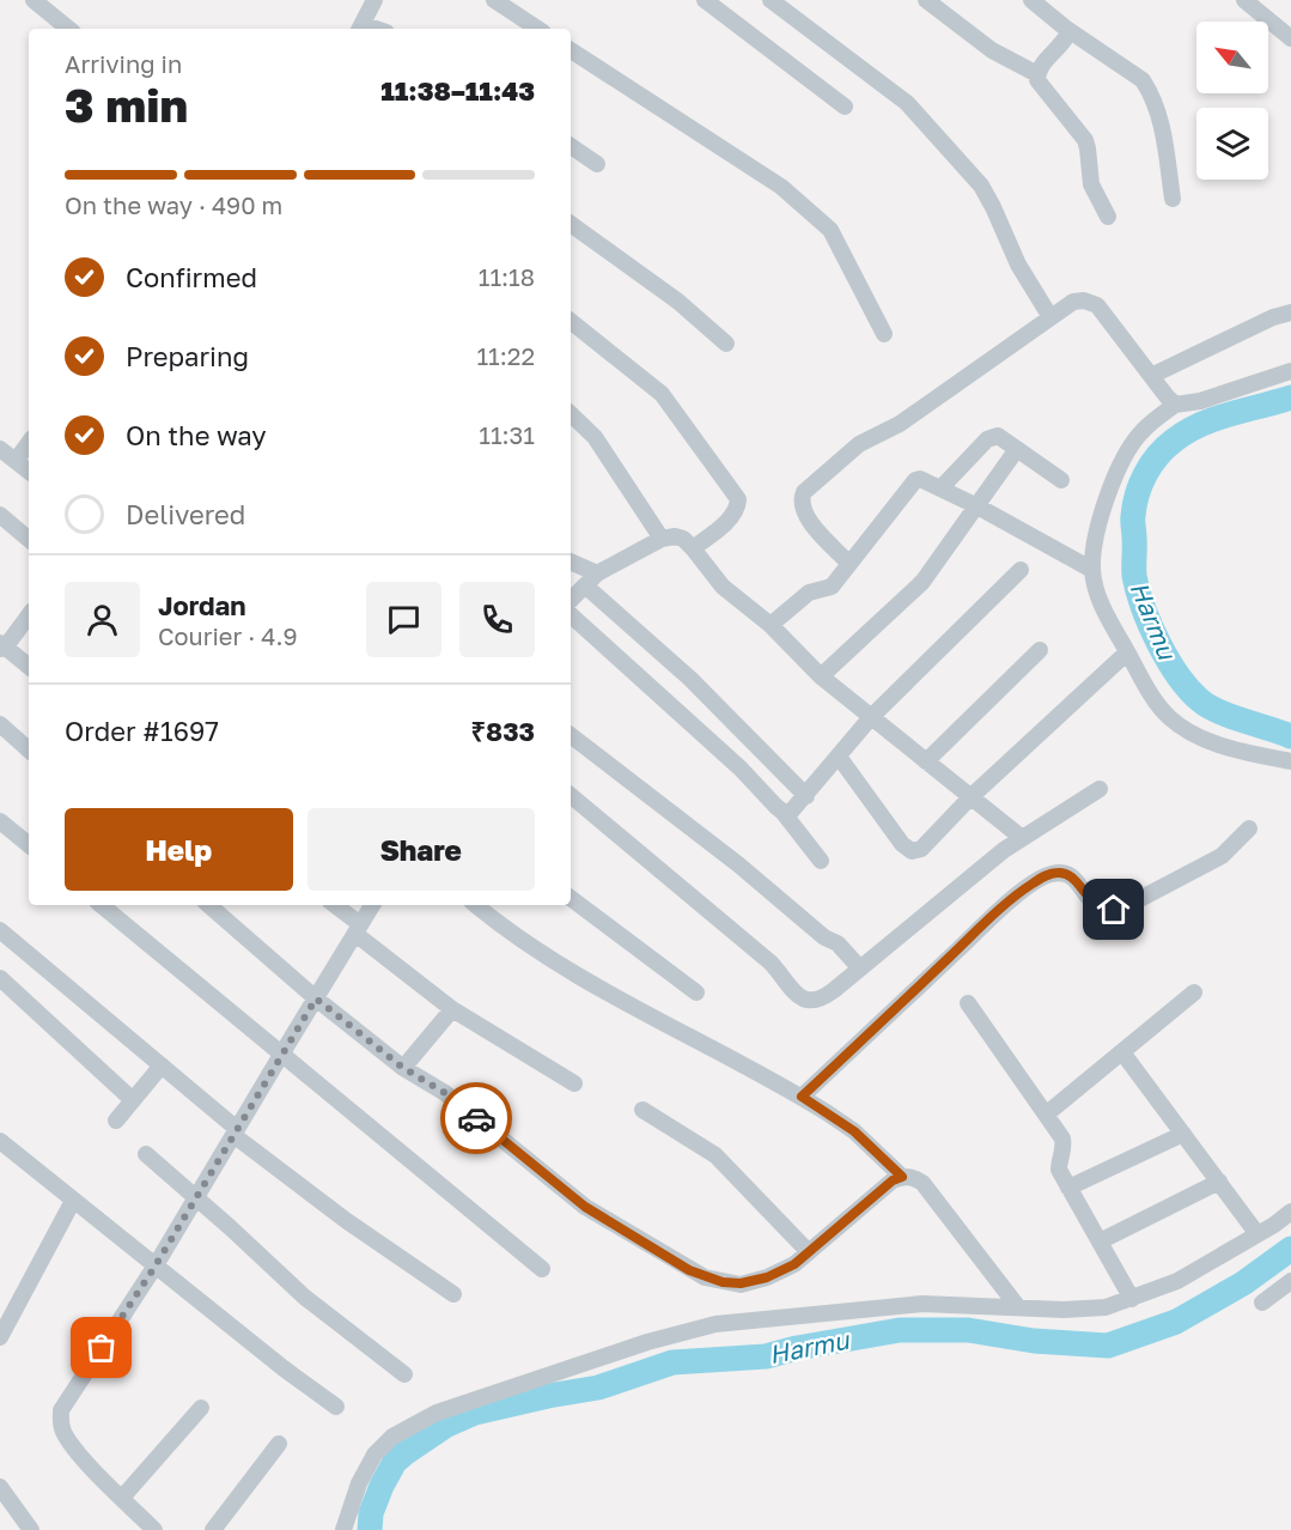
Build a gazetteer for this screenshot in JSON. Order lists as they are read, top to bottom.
{
  "water": ["Harmu"],
  "north": "top left",
  "page": {
    "heading": ["3 min", "Arriving in", "11:38–11:43"],
    "panel": [
      "Jordan",
      "Courier · 4.9",
      "Order #1697",
      "₹833"
    ],
    "bar": "On the way · 490 m",
    "list": [
      ["Confirmed", "11:18"],
      ["Preparing", "11:22"],
      ["On the way", "11:31"],
      "Delivered"
    ],
    "buttons": ["Help", "Share"]
  }
}
